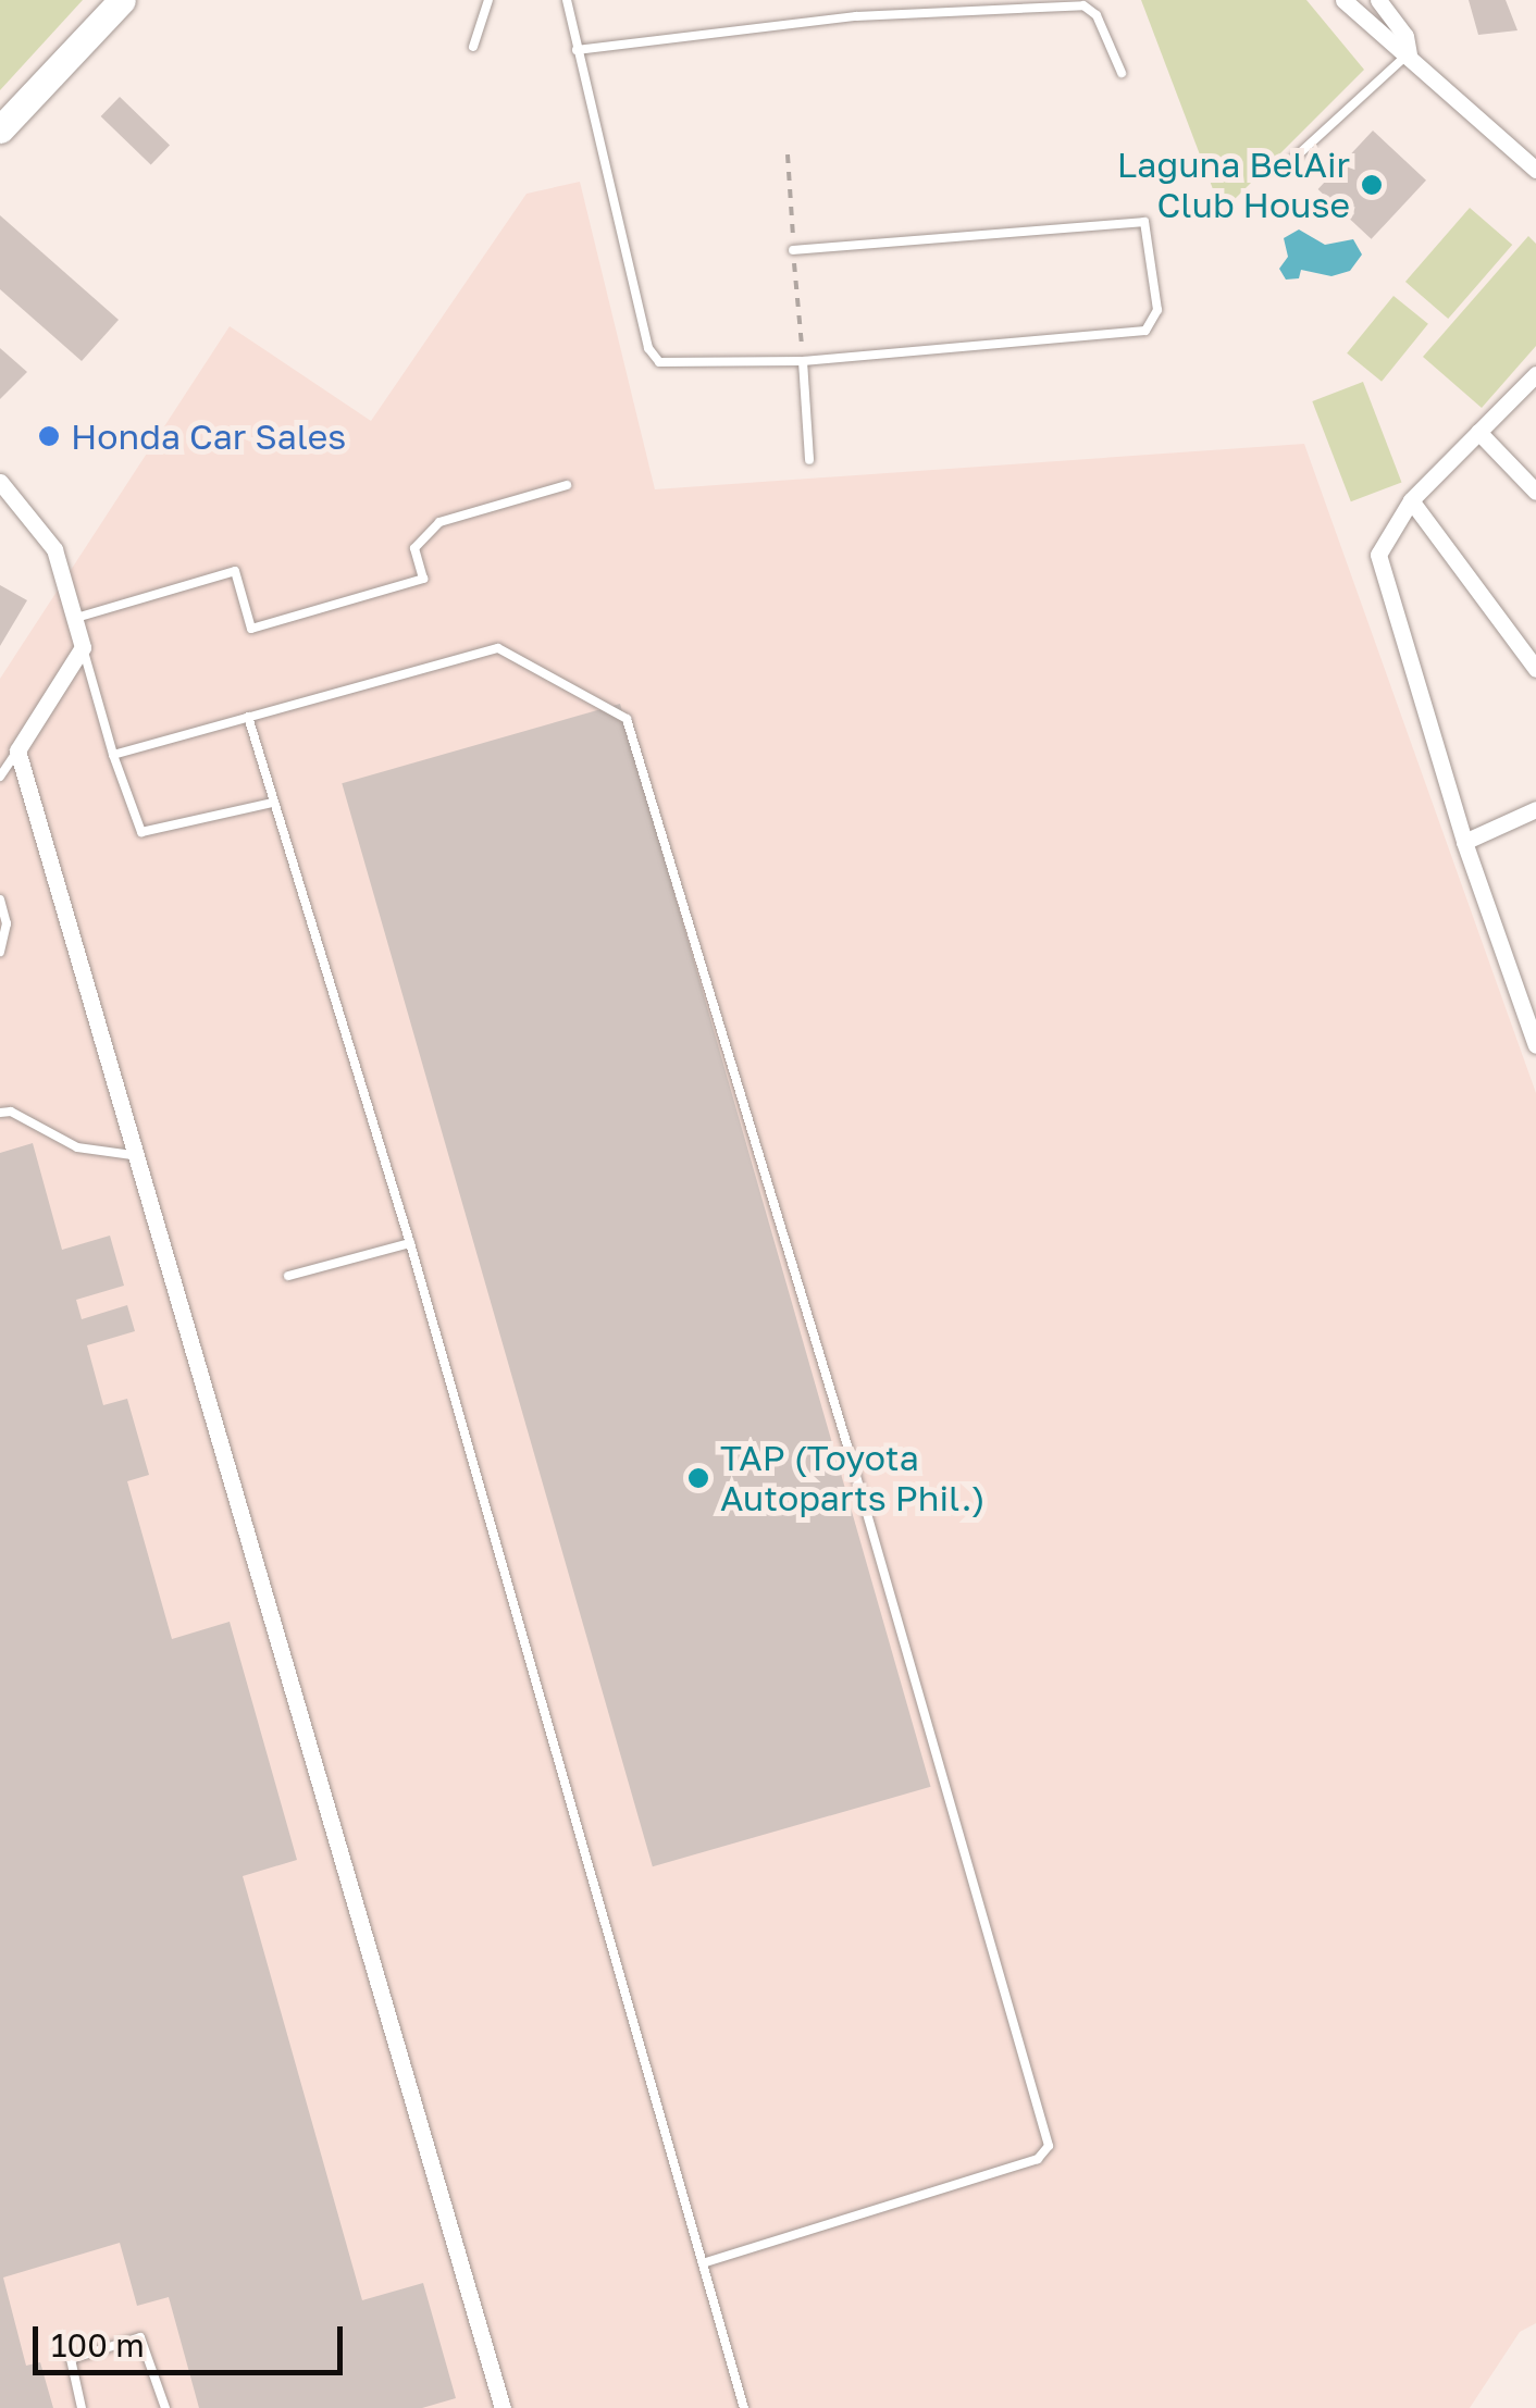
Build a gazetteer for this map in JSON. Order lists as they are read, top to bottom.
{
  "places": ["Laguna BelAir Club House", "Honda Car Sales", "TAP (Toyota Autoparts Phil.)"],
  "scale_bar": "100 m"
}
